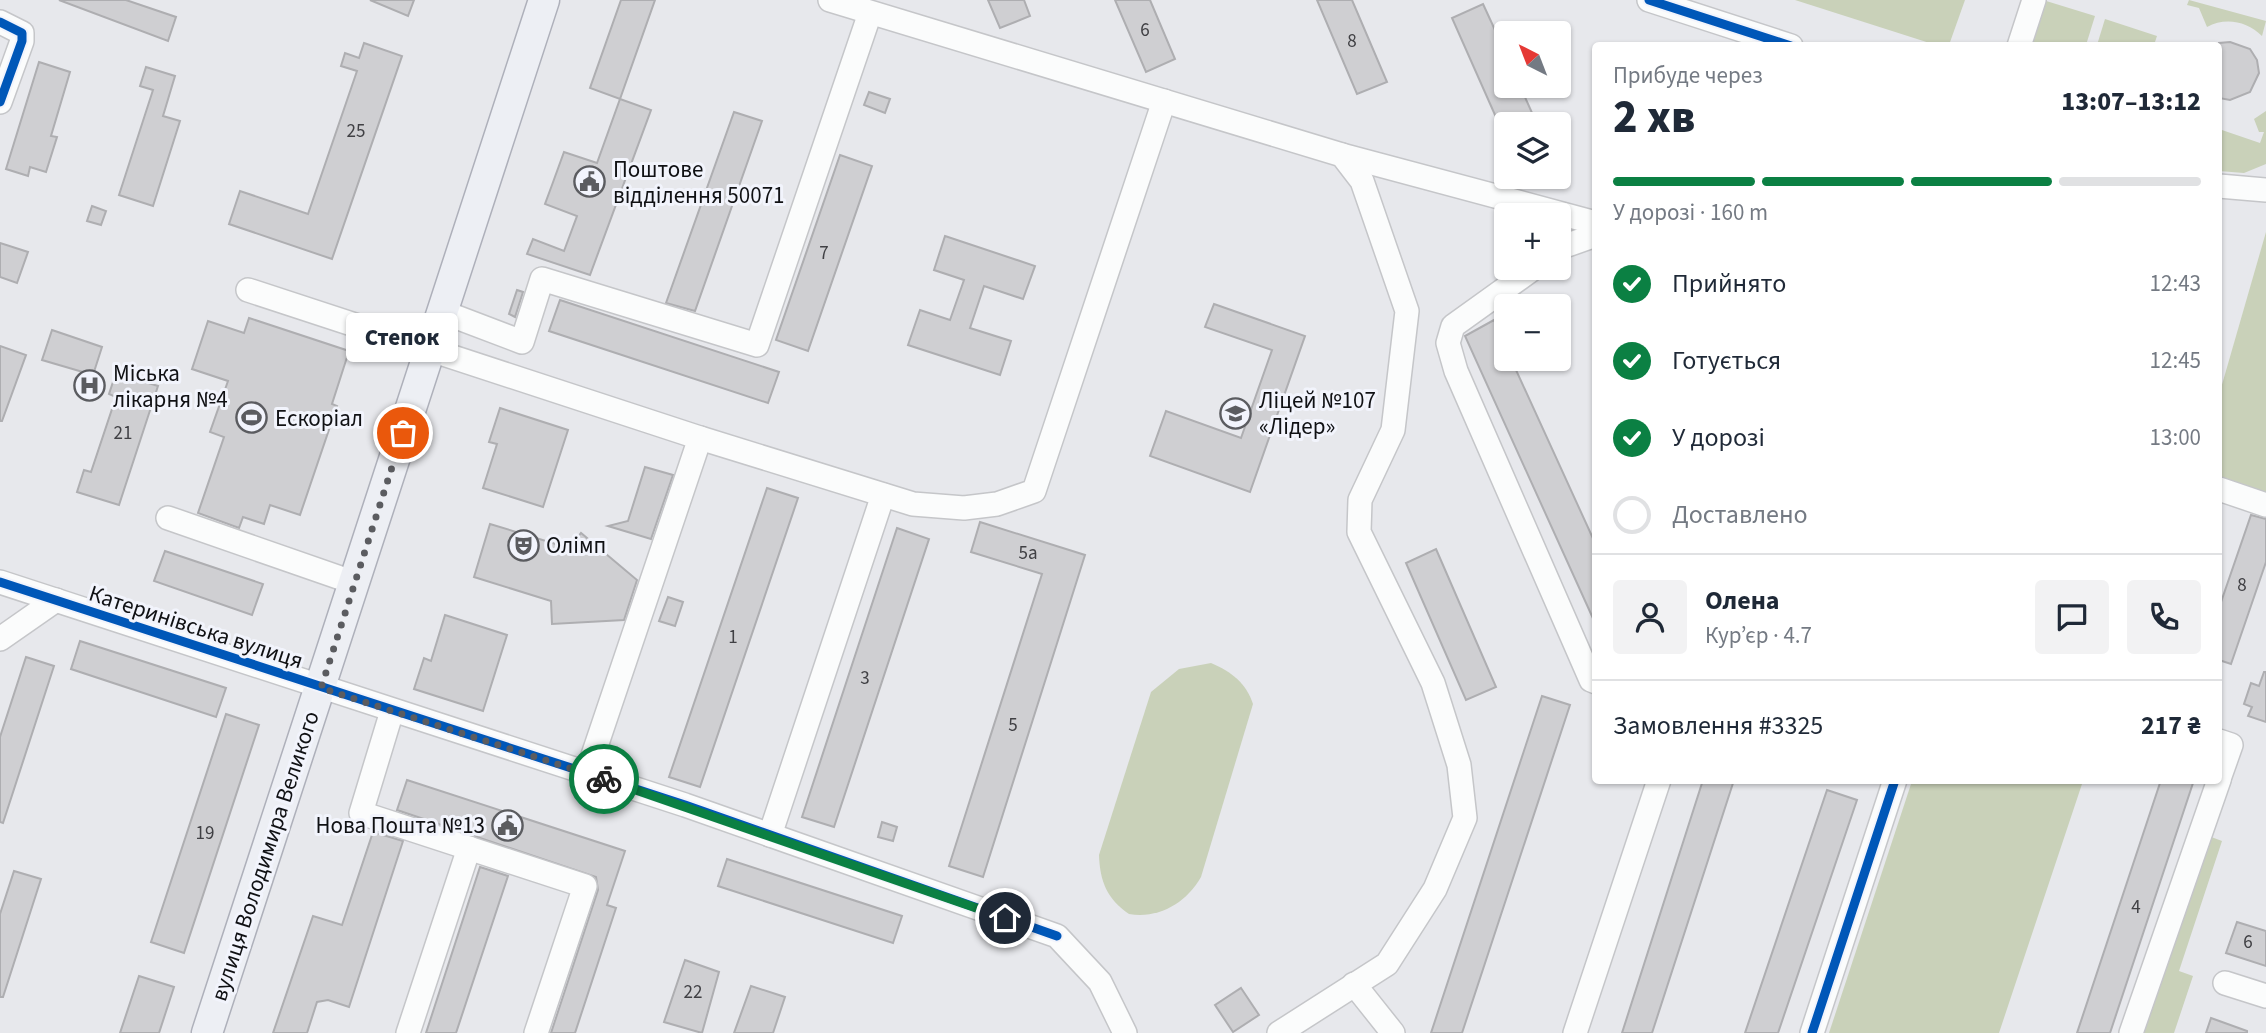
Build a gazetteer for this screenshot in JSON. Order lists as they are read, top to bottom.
{
  "streets": {
    "main road": ["вулиця Володимира Великого"],
    "street": ["Катеринівська вулиця"]
  },
  "crossings": [
    ["Катеринівська вулиця", "вулиця Володимира Великого"]
  ],
  "places": {
    "public building": ["Поштове відділення 50071", "Нова Пошта №13"],
    "hospital": ["Міська лікарня №4"],
    "school or university": ["Ліцей №107 «Лідер»"],
    "sports": ["Ескоріал"],
    "other": ["Степок"],
    "theatre": ["Олімп"]
  },
  "house_numbers": [
    "6",
    "8",
    "25",
    "7",
    "21",
    "5а",
    "8",
    "1",
    "3",
    "5",
    "19",
    "4",
    "6",
    "22"
  ],
  "north": "top left",
  "page": {
    "map_buttons": ["+", "−"],
    "heading": ["2 хв", "Прибуде через", "13:07–13:12"],
    "panel": [
      "Олена",
      "Кур’єр · 4.7",
      "Замовлення #3325",
      "217 ₴"
    ],
    "bar": "У дорозі · 160 m",
    "list": [
      ["Прийнято", "12:43"],
      ["Готується", "12:45"],
      ["У дорозі", "13:00"],
      "Доставлено"
    ],
    "bubble": "Степок"
  }
}
